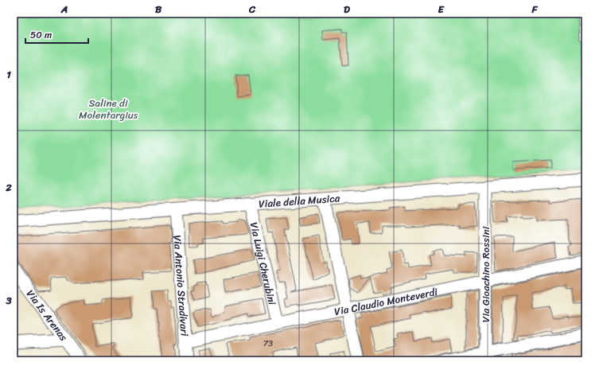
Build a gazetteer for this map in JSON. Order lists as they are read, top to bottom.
{
  "streets": {
    "street": [
      "Viale della Musica",
      "Via Luigi Cherubini",
      "Via Gioachino Rossini",
      "Via Antonio Stradivari",
      "Via Claudio Monteverdi",
      "Via Is Arenas"
    ]
  },
  "crossings": [
    ["Viale della Musica", "Via Luigi Cherubini"],
    ["Viale della Musica", "Via Gioachino Rossini"],
    ["Viale della Musica", "Via Antonio Stradivari"],
    ["Via Luigi Cherubini", "Via Claudio Monteverdi"],
    ["Via Gioachino Rossini", "Via Claudio Monteverdi"],
    ["Via Antonio Stradivari", "Via Claudio Monteverdi"]
  ],
  "parks": ["Saline di Molentargius"],
  "house_numbers": ["73"],
  "scale_bar": "50 m",
  "grid": {
    "columns": [
      "A",
      "B",
      "C",
      "D",
      "E",
      "F"
    ],
    "rows": ["1", "2", "3"]
  }
}
